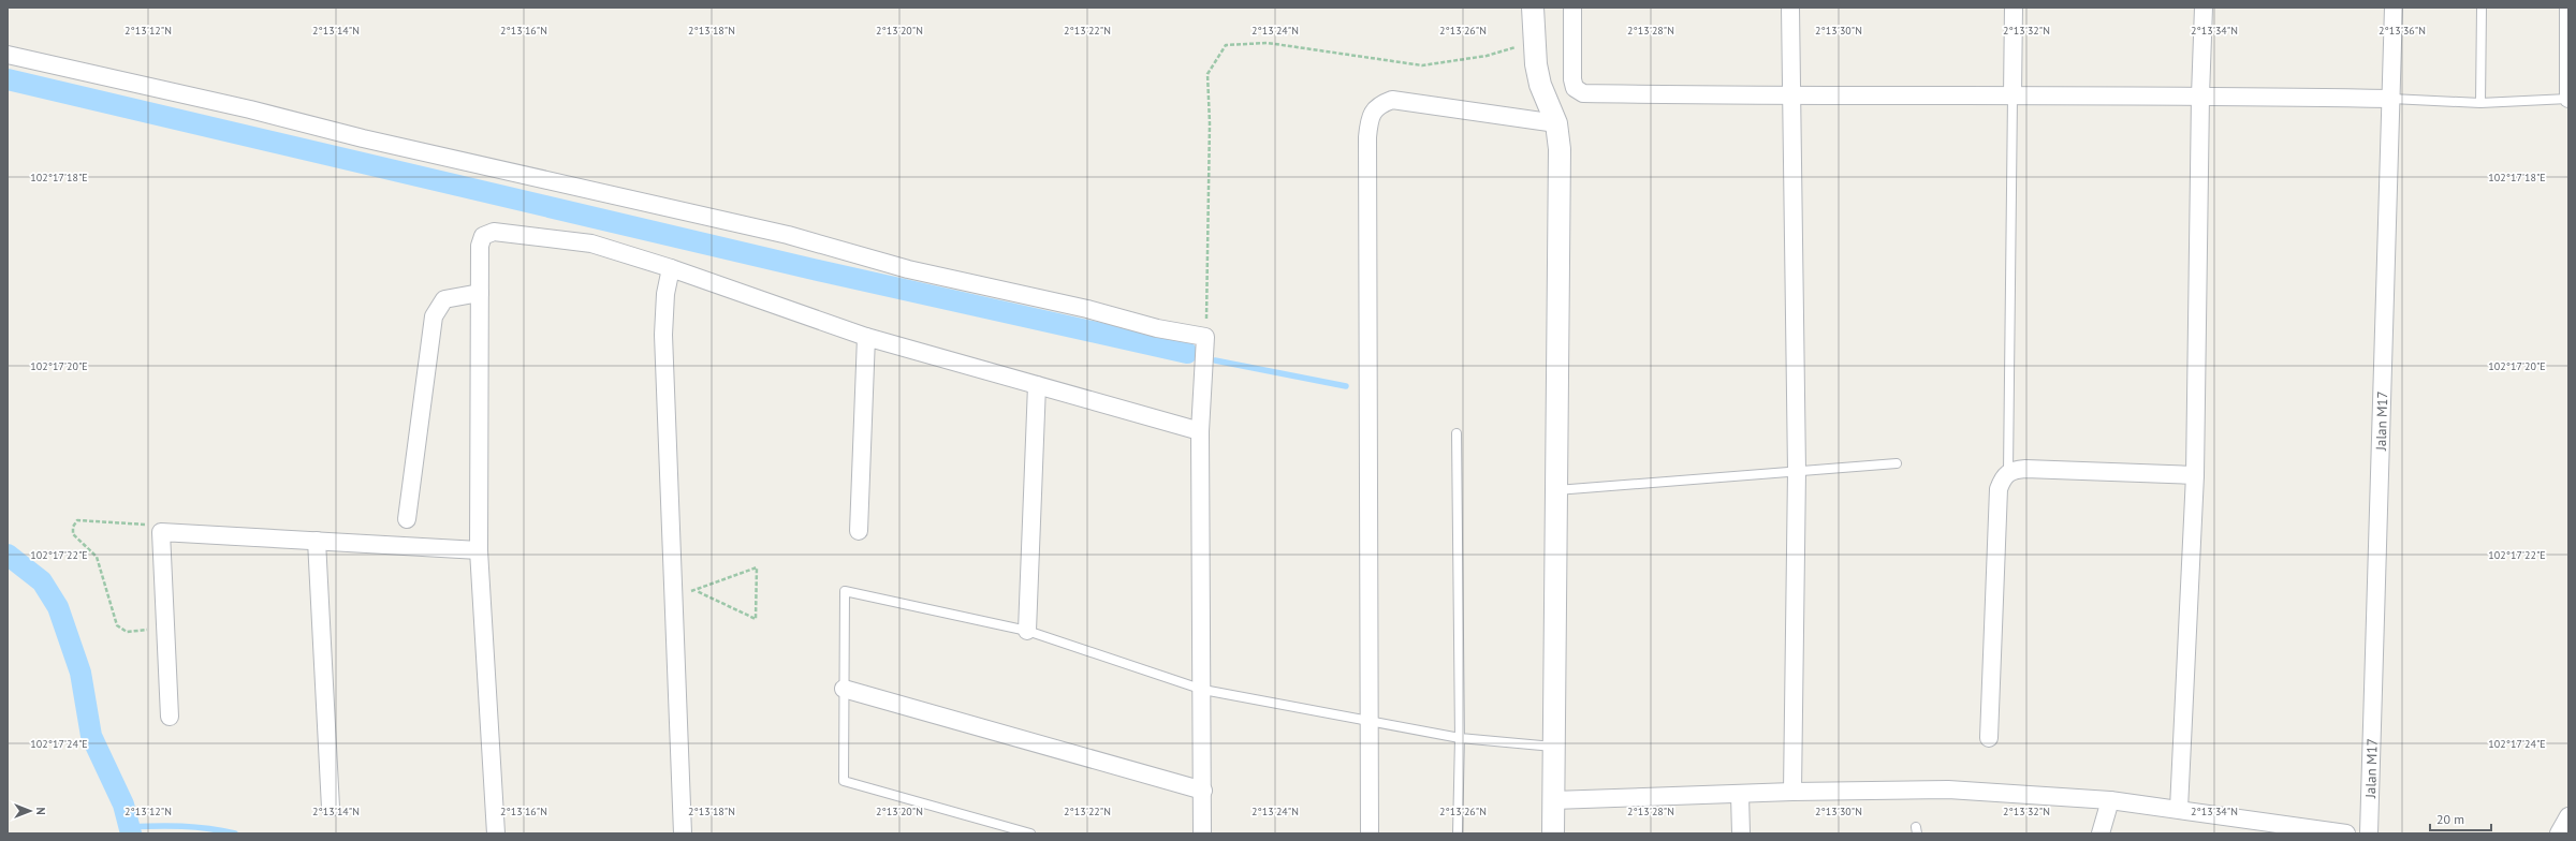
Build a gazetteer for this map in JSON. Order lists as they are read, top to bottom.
{
  "streets": {
    "street": ["Jalan M17"]
  },
  "scale_bar": "20 m",
  "north": "right",
  "coordinates": [
    "2°13'12\"N",
    "2°13'14\"N",
    "2°13'16\"N",
    "2°13'18\"N",
    "2°13'20\"N",
    "2°13'22\"N",
    "2°13'24\"N",
    "2°13'26\"N",
    "2°13'28\"N",
    "2°13'30\"N",
    "2°13'32\"N",
    "2°13'34\"N",
    "2°13'36\"N",
    "102°17'18\"E",
    "102°17'20\"E",
    "102°17'22\"E",
    "102°17'24\"E"
  ]
}
